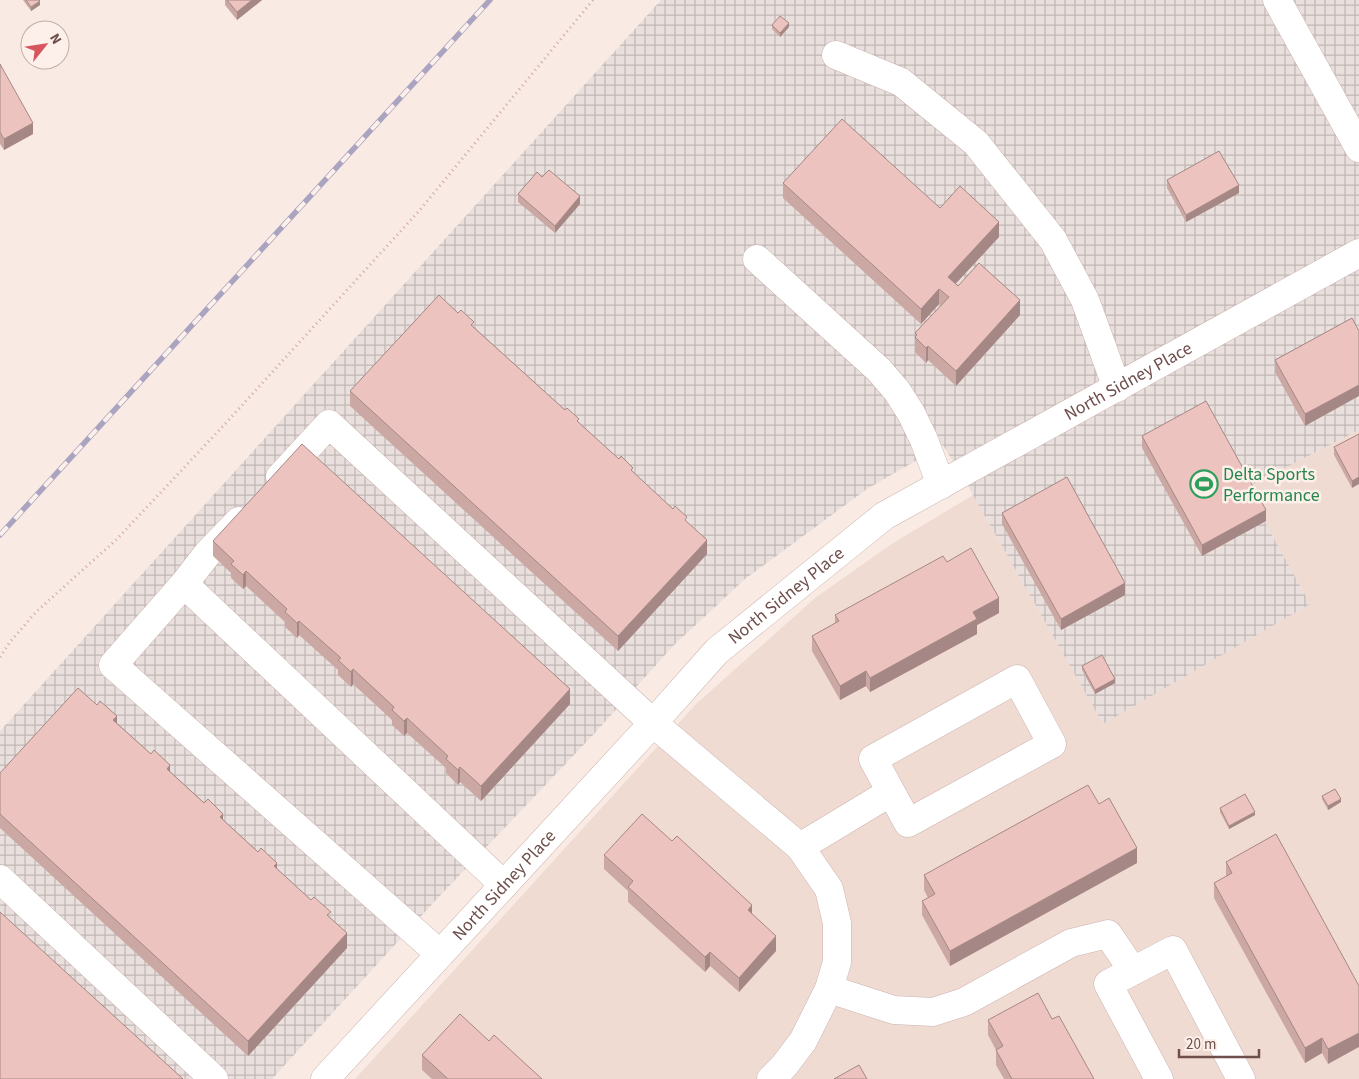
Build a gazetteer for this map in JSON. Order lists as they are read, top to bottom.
{
  "streets": {
    "street": ["North Sidney Place"]
  },
  "places": {
    "sports": ["Delta Sports Performance"]
  },
  "scale_bar": "20 m",
  "north": "top right"
}
